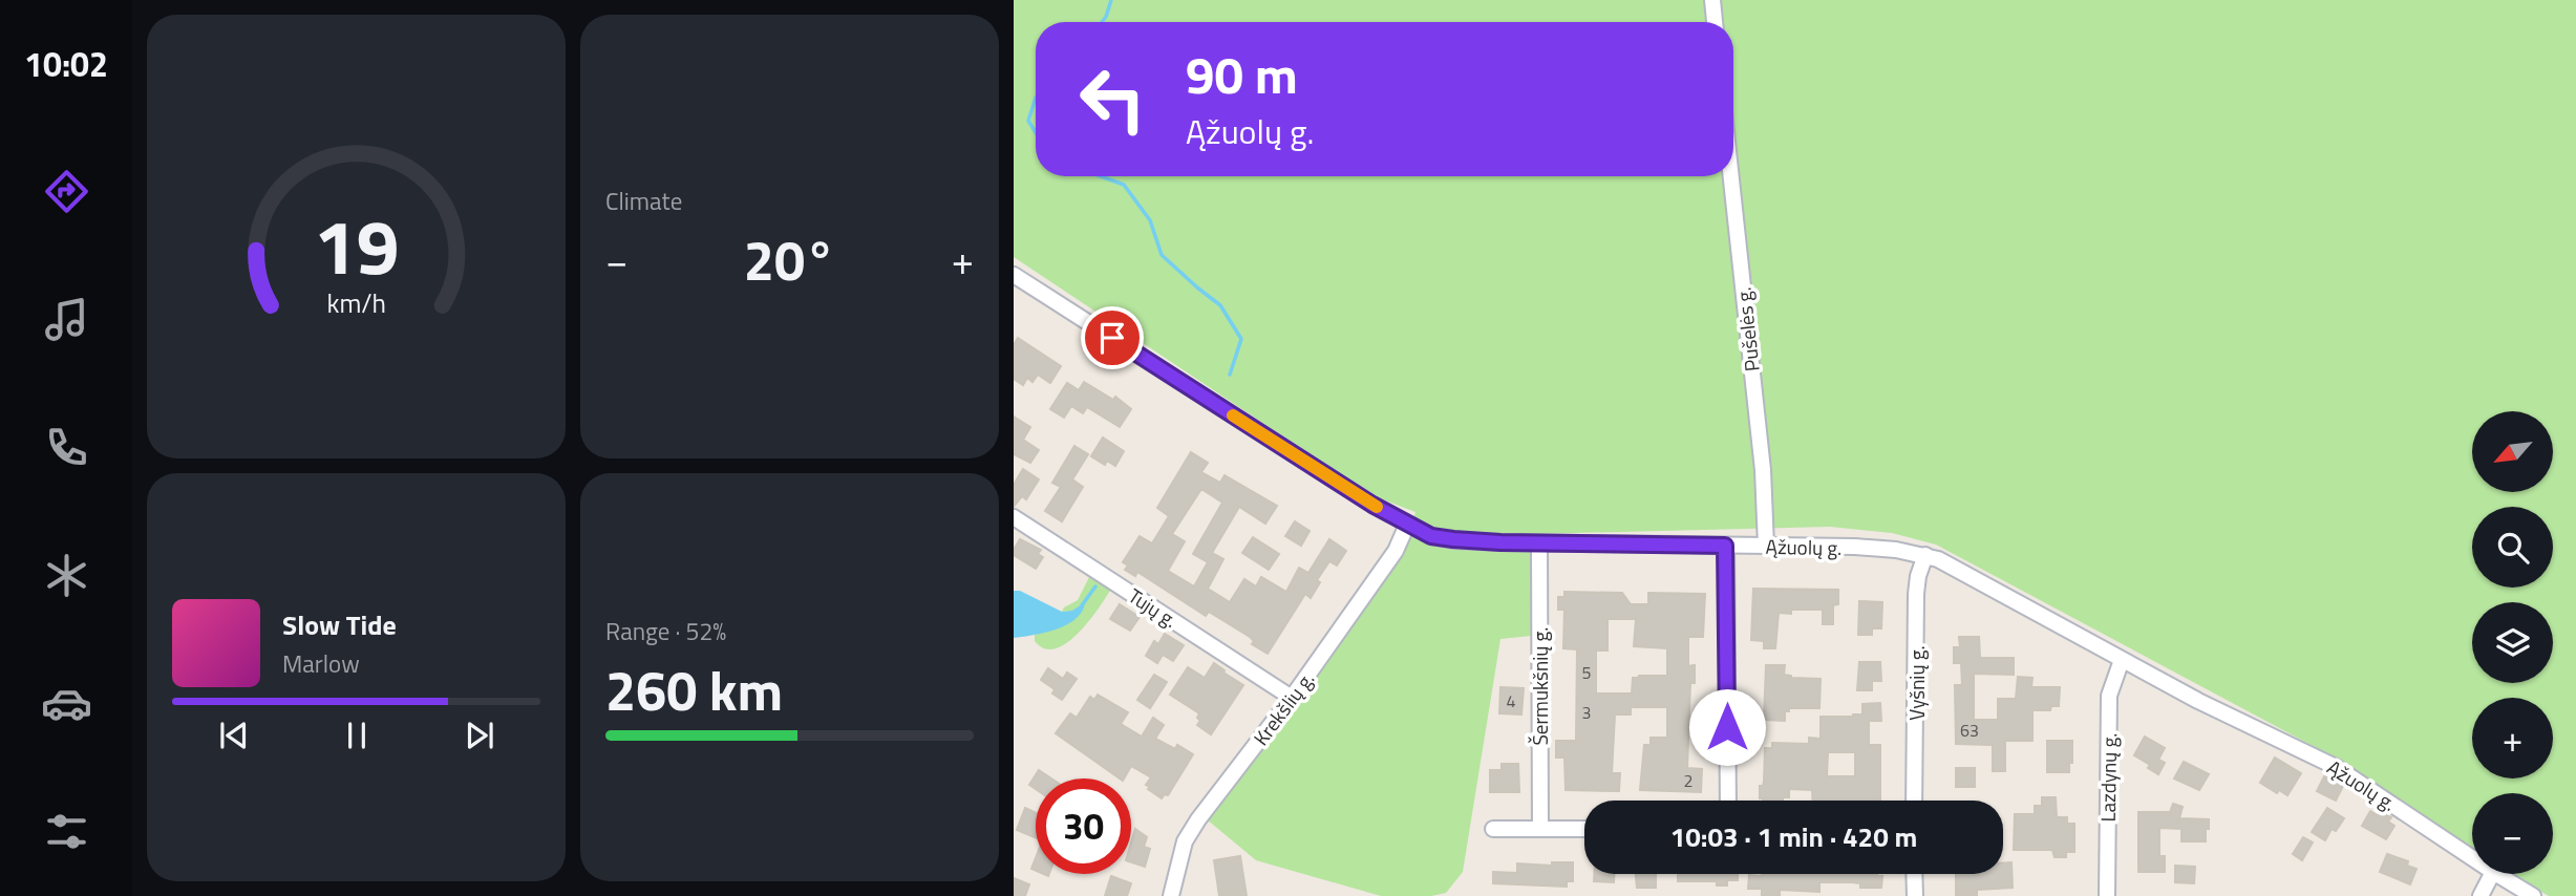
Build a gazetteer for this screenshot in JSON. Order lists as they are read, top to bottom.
{
  "streets": {
    "street": [
      "Pušelės g.",
      "Ąžuolų g.",
      "Tujų g.",
      "Vyšnių g.",
      "Šermukšnių g.",
      "Krekšlių g.",
      "Lazdynų g."
    ]
  },
  "crossings": [
    ["Pušelės g.", "Ąžuolų g."],
    ["Ąžuolų g.", "Vyšnių g."],
    ["Ąžuolų g.", "Šermukšnių g."],
    ["Ąžuolų g.", "Krekšlių g."],
    ["Ąžuolų g.", "Lazdynų g."],
    ["Tujų g.", "Krekšlių g."]
  ],
  "house_numbers": [
    "5",
    "4",
    "3",
    "63",
    "2"
  ],
  "north": "bottom left",
  "page": {
    "tabs": "10:02",
    "tile": [
      "Climate",
      ["Range · 52%", "260 km"]
    ],
    "turn": ["90 m", "Ąžuolų g."],
    "heat": ["−", "20°", "+"],
    "map_buttons": ["+", "−"],
    "song": ["Slow Tide", "Marlow"],
    "limit": "30",
    "trip": "10:03 · 1 min · 420 m",
    "gauge": ["19", "km/h"]
  }
}
